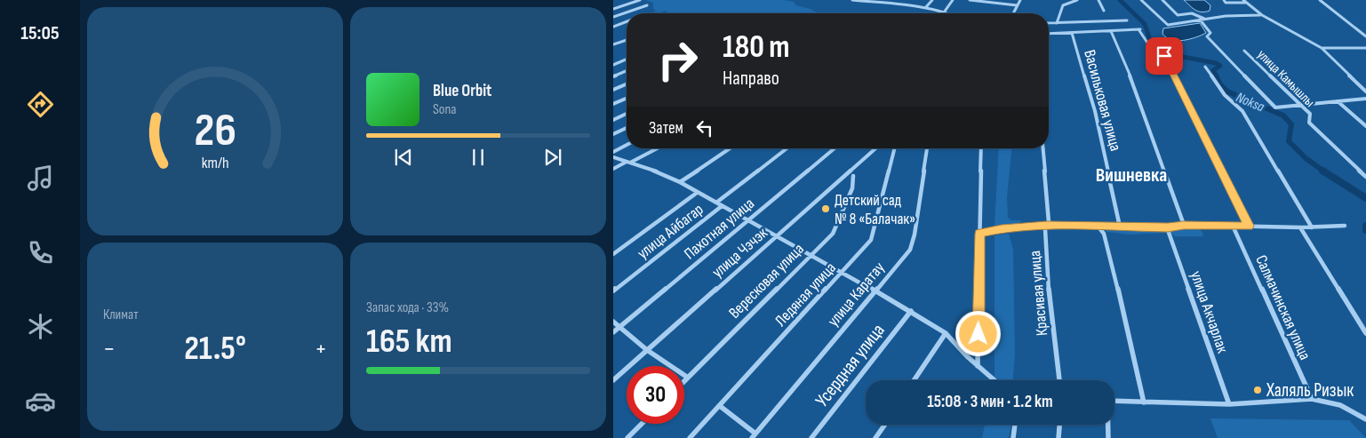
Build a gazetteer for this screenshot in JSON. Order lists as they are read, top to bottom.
{
  "streets": {
    "street": [
      "улица Камышлы",
      "Васильковая улица",
      "Пахотная улица",
      "улица Айбагар",
      "улица Чэчэк",
      "Вересковая улица",
      "Красивая улица",
      "Ледяная улица",
      "улица Каратау",
      "Салмачинская улица",
      "улица Акчарлак",
      "Усердная улица"
    ]
  },
  "districts": ["Вишневка"],
  "water": ["Noksa"],
  "places": ["Детский сад № 8 «Балачак»", "Халяль Ризык"],
  "page": {
    "tabs": "15:05",
    "turn": ["180 m", "Направо"],
    "song": ["Blue Orbit", "Sona"],
    "then": "Затем",
    "tile": [
      "Климат",
      ["Запас хода · 33%", "165 km"]
    ],
    "heat": ["−", "21.5°", "+"],
    "limit": "30",
    "trip": "15:08 · 3 мин · 1.2 km",
    "gauge": ["26", "km/h"]
  }
}
